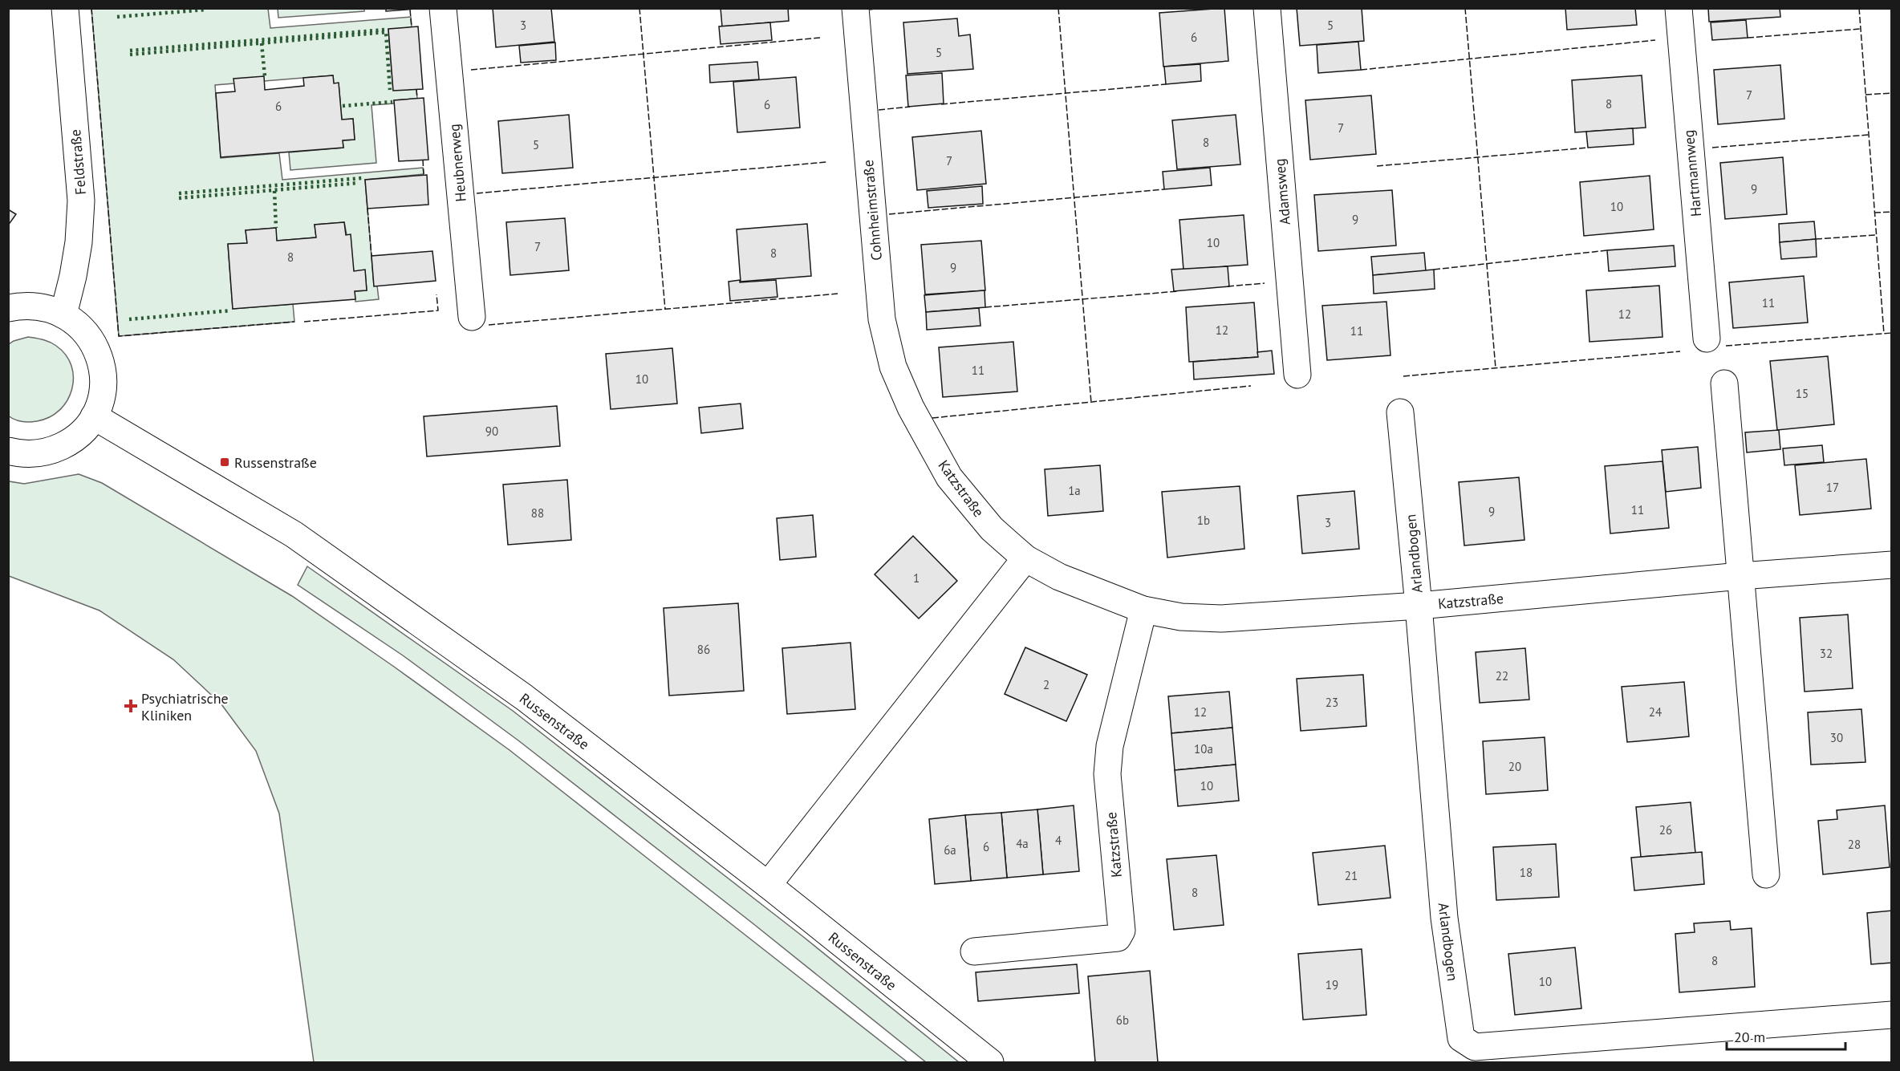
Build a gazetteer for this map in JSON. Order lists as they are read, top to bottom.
{
  "streets": {
    "street": [
      "Feldstraße",
      "Heubnerweg",
      "Hartmannweg",
      "Adamsweg",
      "Cohnheimstraße",
      "Katzstraße",
      "Arlandbogen",
      "Russenstraße"
    ]
  },
  "crossings": [
    ["Cohnheimstraße", "Katzstraße"],
    ["Katzstraße", "Arlandbogen"]
  ],
  "places": {
    "transit": ["Russenstraße"],
    "health": ["Psychiatrische Kliniken"]
  },
  "house_numbers": [
    "3",
    "5",
    "6",
    "5",
    "7",
    "8",
    "6",
    "6",
    "7",
    "8",
    "5",
    "7",
    "9",
    "10",
    "9",
    "10",
    "7",
    "8",
    "8",
    "9",
    "11",
    "12",
    "12",
    "11",
    "11",
    "10",
    "15",
    "90",
    "17",
    "1a",
    "11",
    "9",
    "88",
    "1b",
    "3",
    "1",
    "86",
    "32",
    "22",
    "2",
    "23",
    "12",
    "24",
    "30",
    "10a",
    "20",
    "10",
    "26",
    "4",
    "4a",
    "28",
    "6",
    "6a",
    "18",
    "21",
    "8",
    "8",
    "10",
    "19",
    "6b"
  ],
  "scale_bar": "20 m"
}
